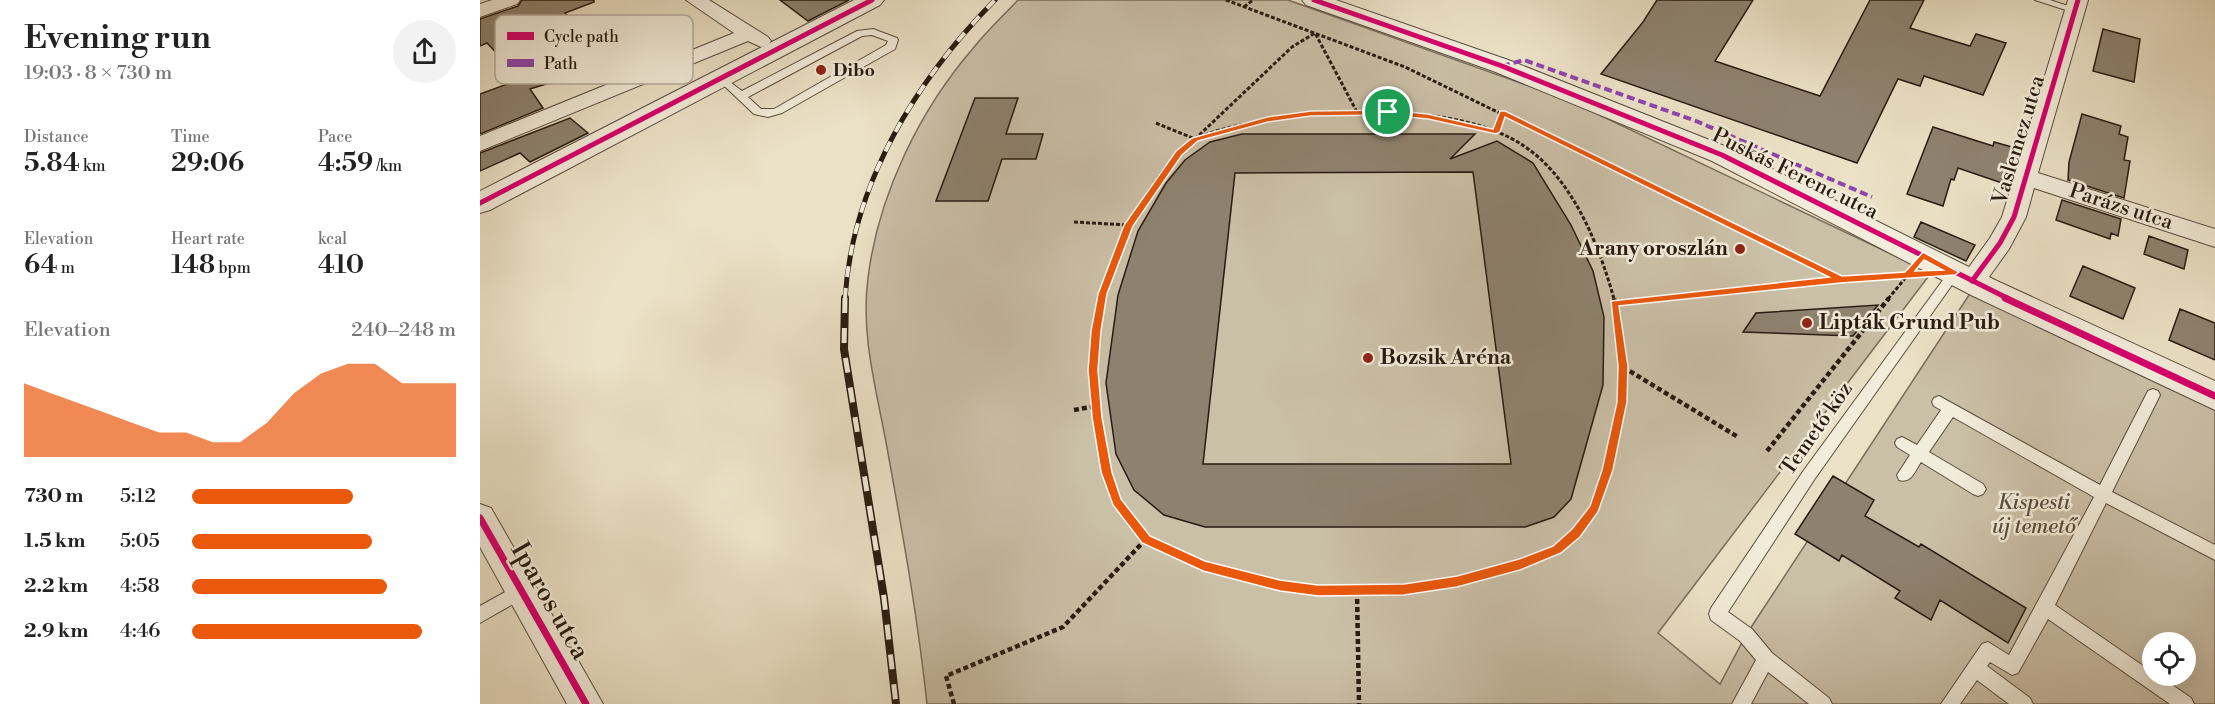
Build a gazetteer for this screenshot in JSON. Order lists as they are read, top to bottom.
{
  "streets": {
    "street": [
      "Vaslemez utca",
      "Puskás Ferenc utca",
      "Parázs utca",
      "Iparos utca"
    ],
    "lane": ["Temető köz"]
  },
  "crossings": [
    ["Vaslemez utca", "Puskás Ferenc utca"],
    ["Vaslemez utca", "Parázs utca"],
    ["Vaslemez utca", "Temető köz"],
    ["Puskás Ferenc utca", "Temető köz"]
  ],
  "parks": ["Kispesti új temető"],
  "places": [
    "Dibo",
    "Arany oroszlán",
    "Lipták Grund Pub",
    "Bozsik Aréna"
  ],
  "legend": ["Cycle path", "Path"],
  "page": {
    "heading": ["Evening run", "19:03 · 8 × 730 m"],
    "stats": [
      ["Distance", "5.84 km"],
      ["Time", "29:06"],
      ["Pace", "4:59 /km"],
      ["Elevation", "64 m"],
      ["Heart rate", "148 bpm"],
      ["kcal", "410"]
    ],
    "chart": ["Elevation", "240–248 m"],
    "list": [
      {
        "name": "730 m",
        "note": "5:12"
      },
      {
        "name": "1.5 km",
        "note": "5:05"
      },
      {
        "name": "2.2 km",
        "note": "4:58"
      },
      {
        "name": "2.9 km",
        "note": "4:46"
      }
    ]
  }
}
